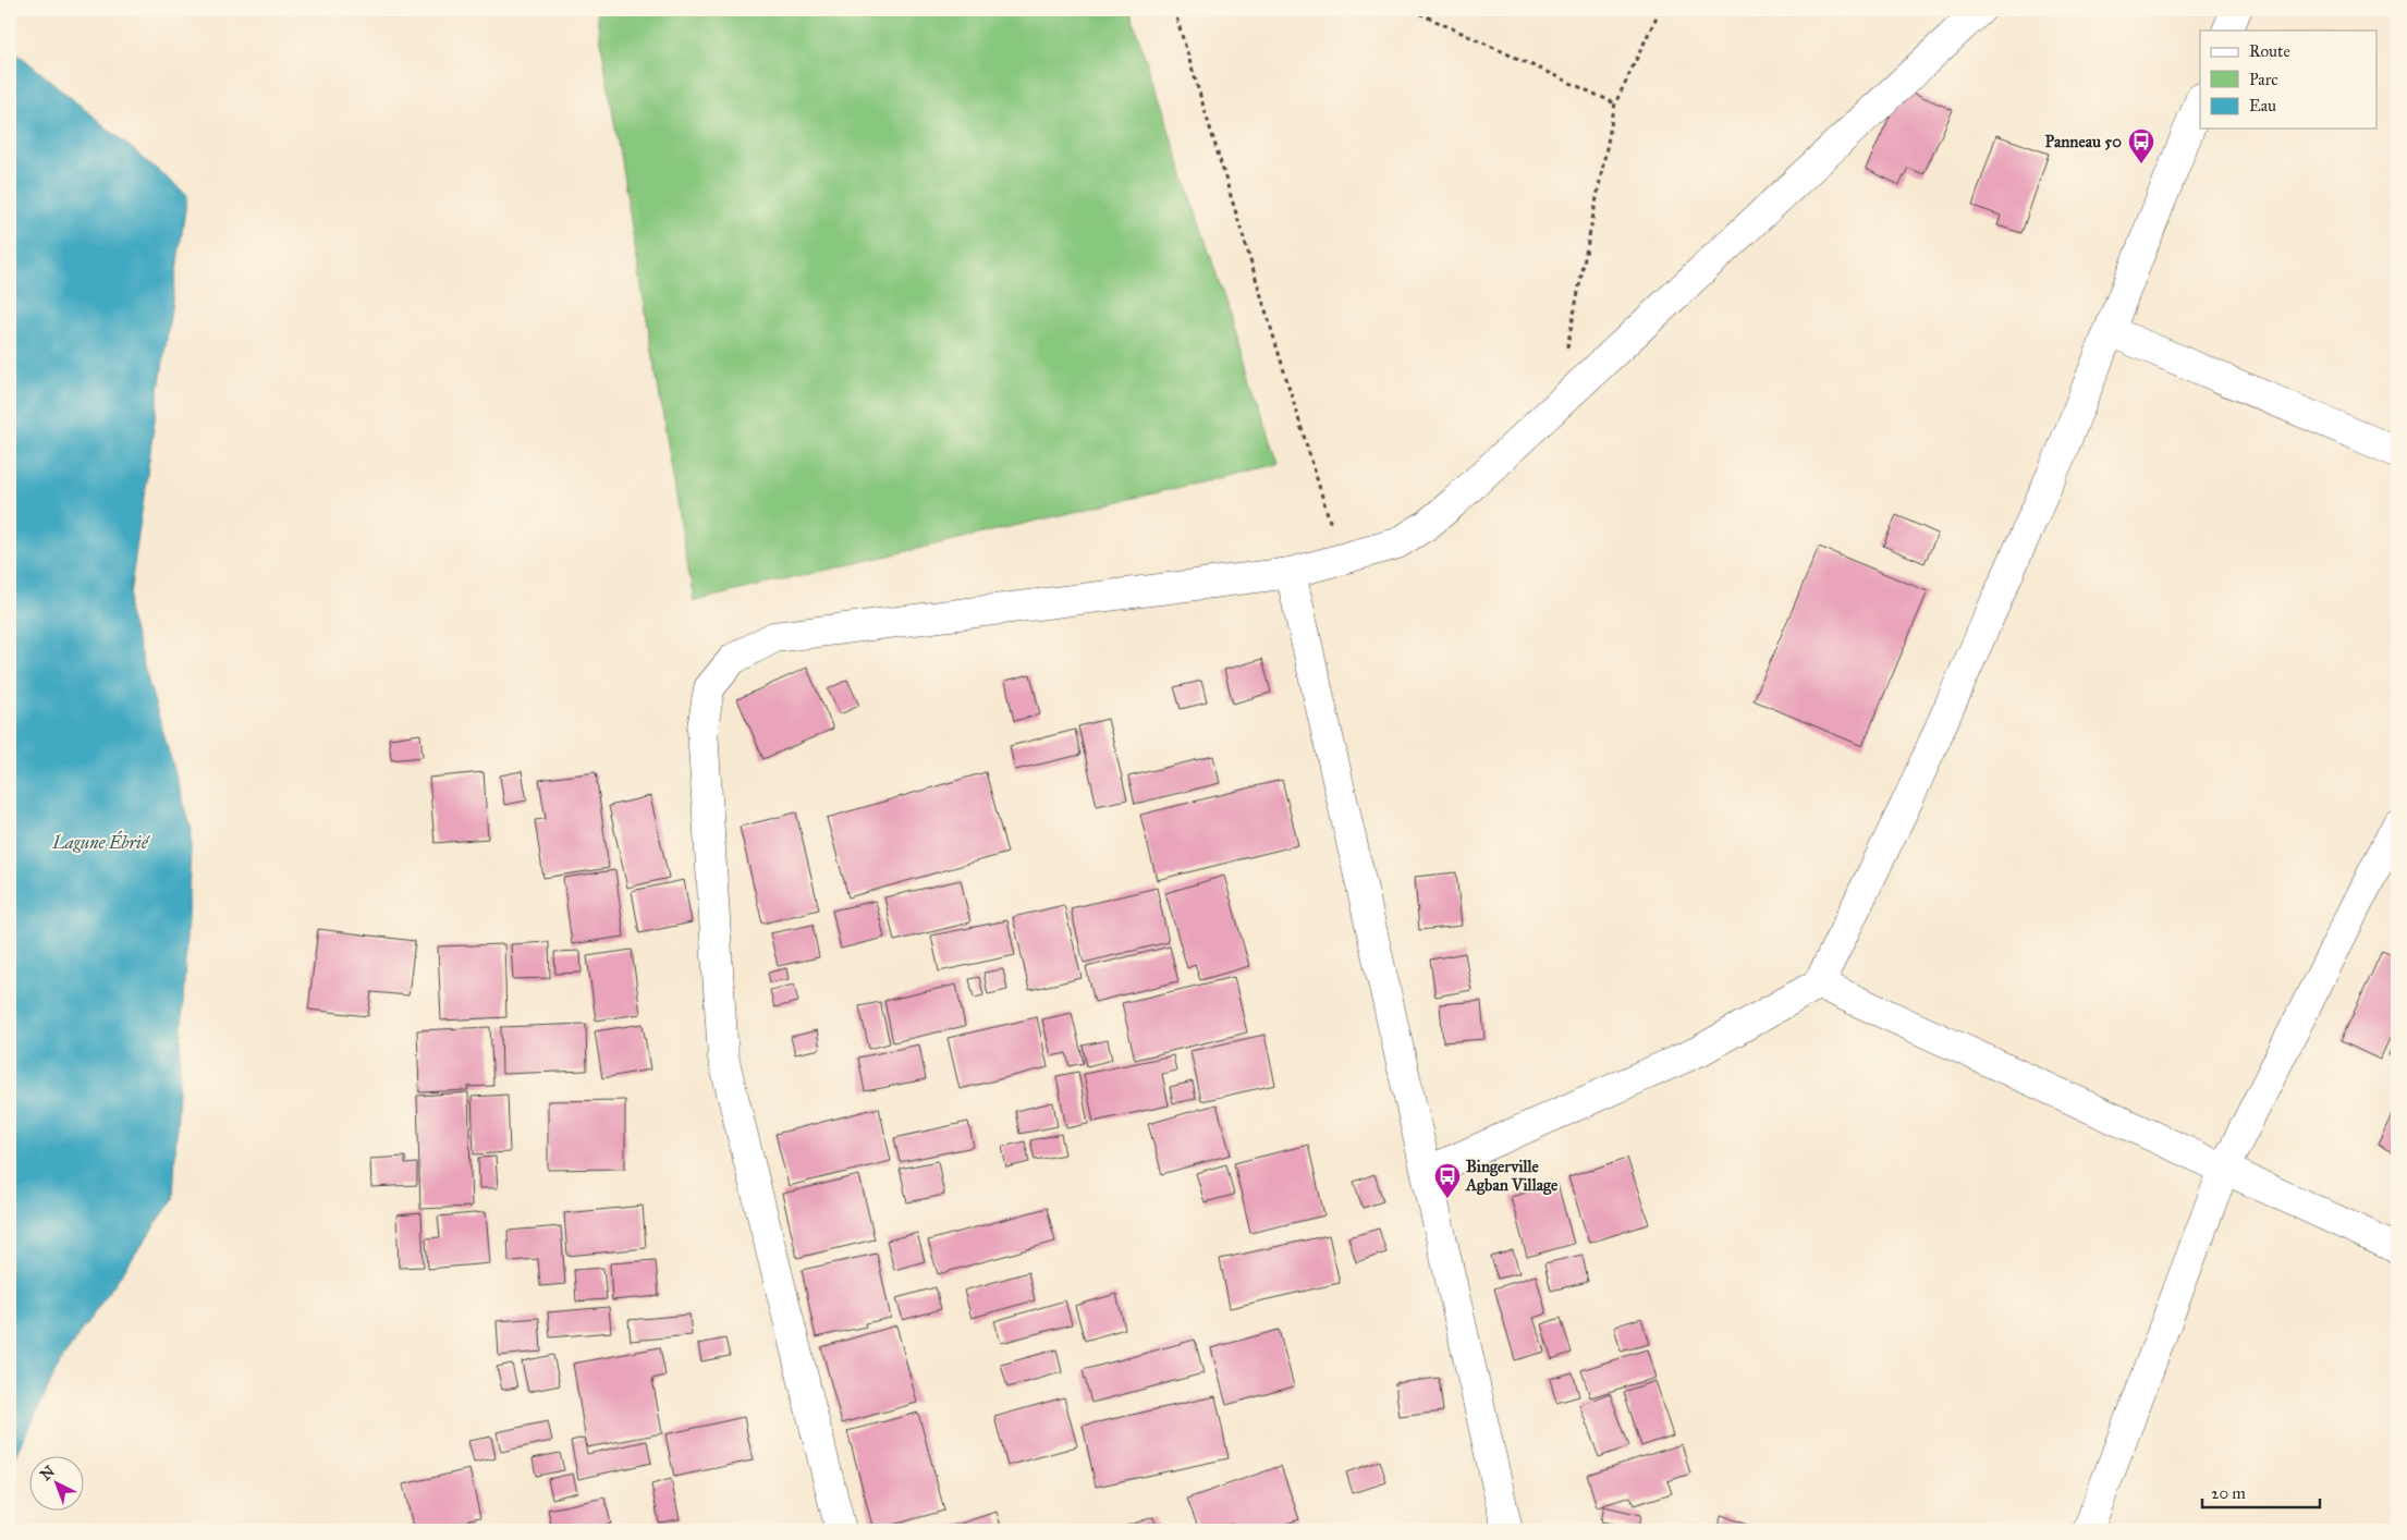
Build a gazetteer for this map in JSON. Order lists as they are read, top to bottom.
{
  "water": ["Lagune Ébrié"],
  "places": {
    "bus stop": ["Panneau 50", "Bingerville Agban Village"]
  },
  "legend": ["Route", "Parc", "Eau"],
  "scale_bar": "20 m",
  "north": "top left"
}
